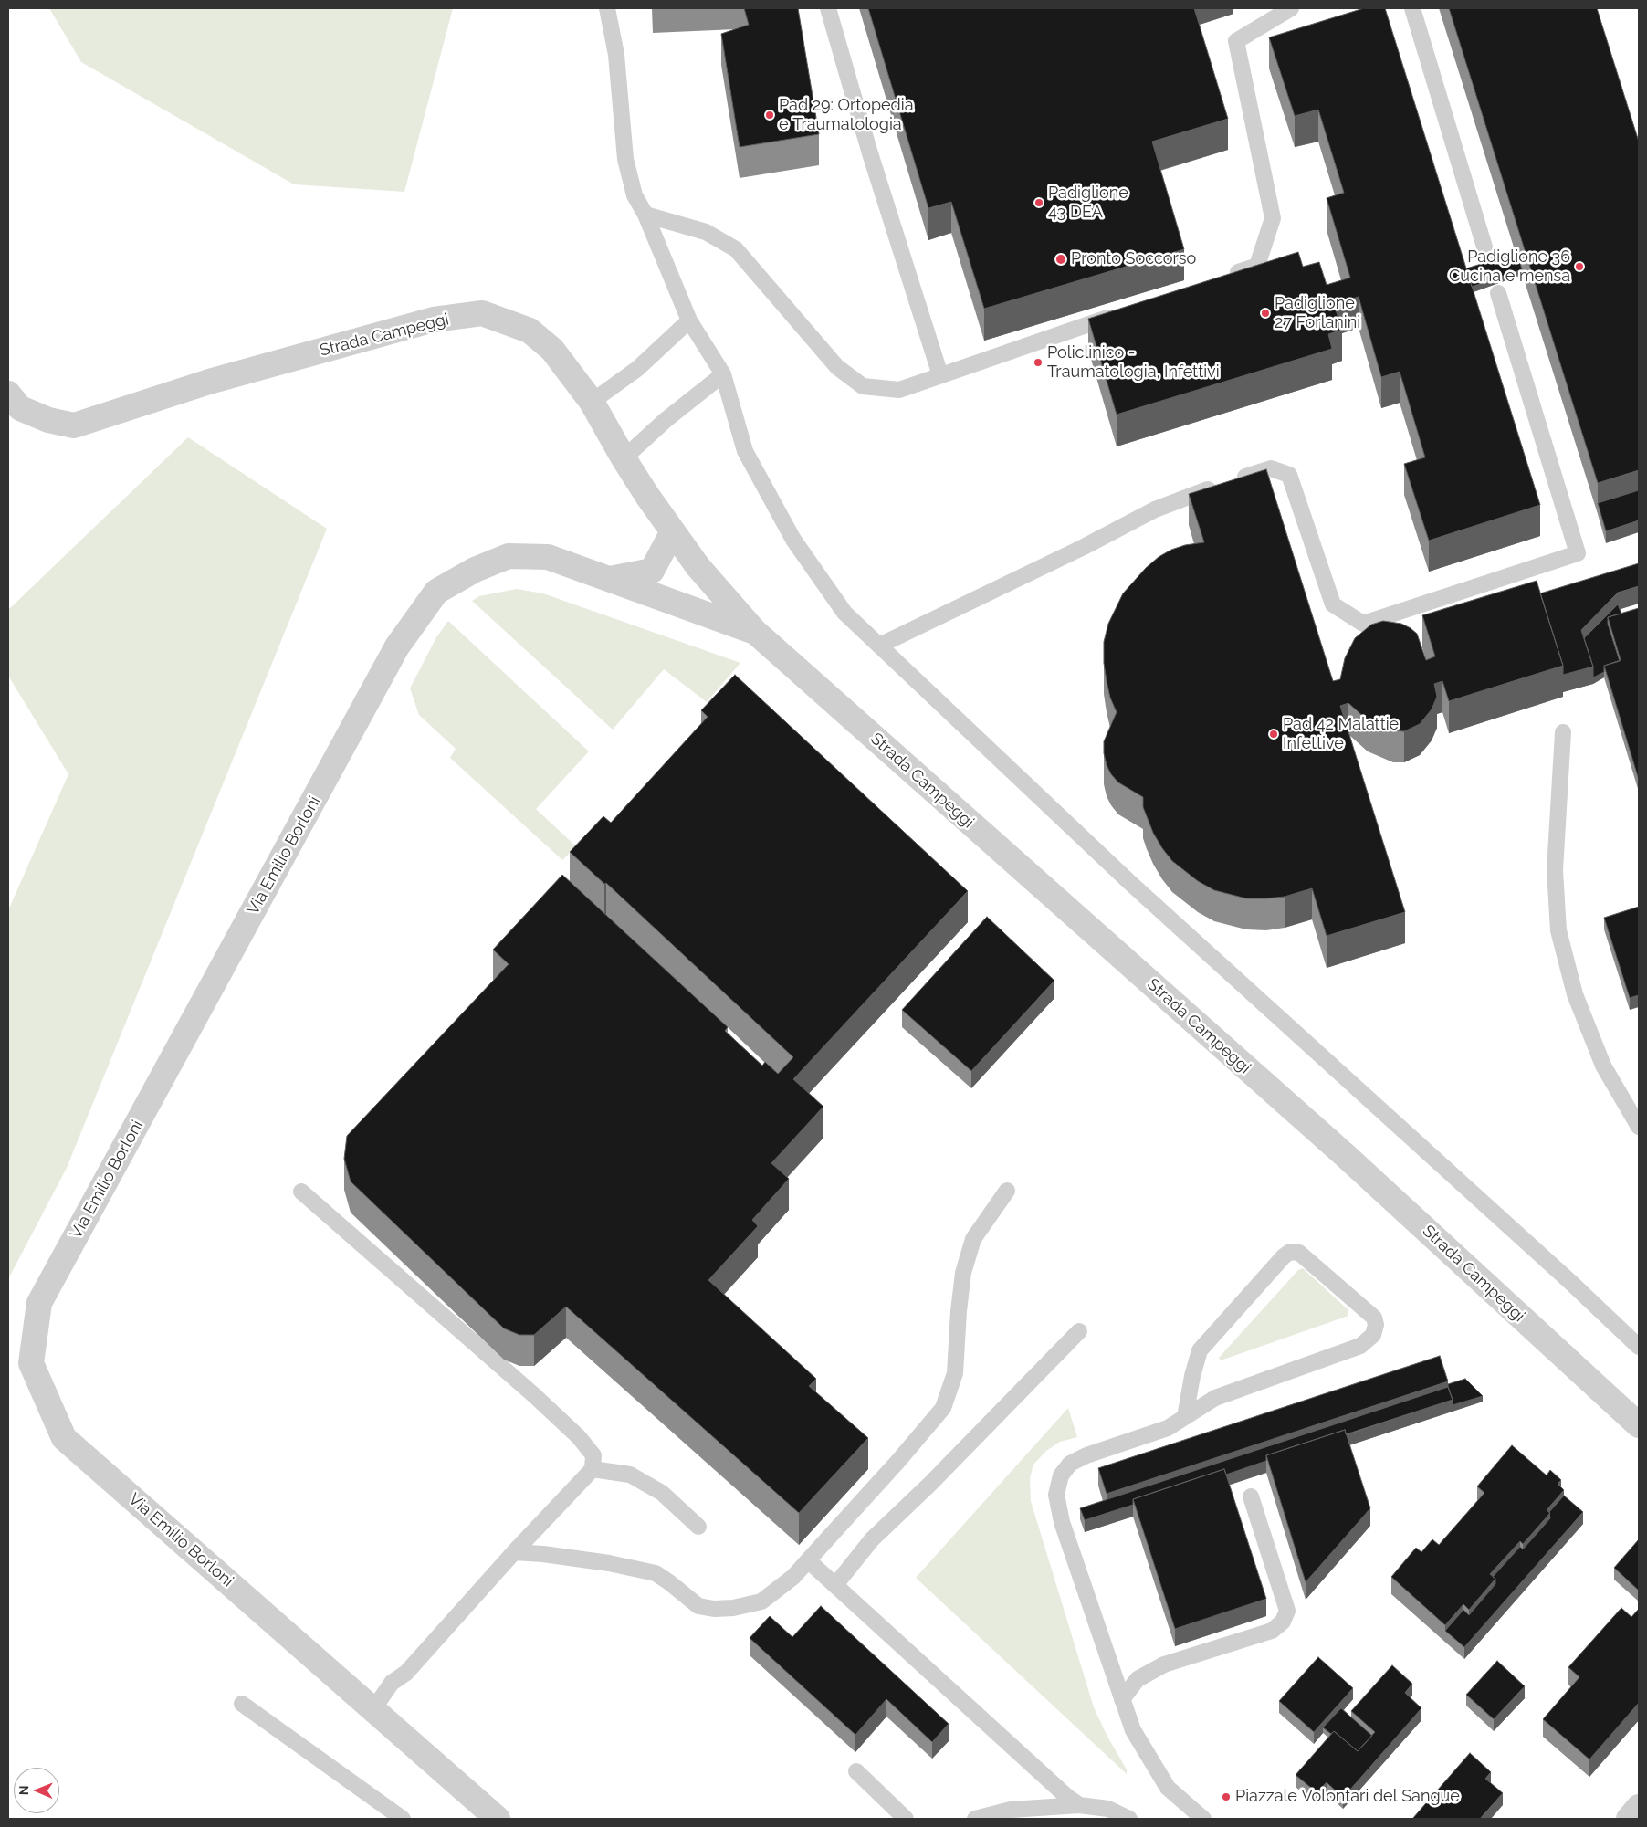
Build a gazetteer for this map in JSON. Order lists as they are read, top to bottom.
{
  "streets": {
    "street": ["Strada Campeggi", "Via Emilio Borloni"]
  },
  "crossings": [
    ["Strada Campeggi", "Via Emilio Borloni"]
  ],
  "places": [
    "Pad 29: Ortopedia e Traumatologia",
    "Padiglione 43 DEA",
    "Pronto Soccorso",
    "Padiglione 36 Cucina e mensa",
    "Padiglione 27 Forlanini",
    "Policlinico - Traumatologia, Infettivi",
    "Pad 42 Malattie Infettive",
    "Piazzale Volontari del Sangue"
  ],
  "north": "left"
}
